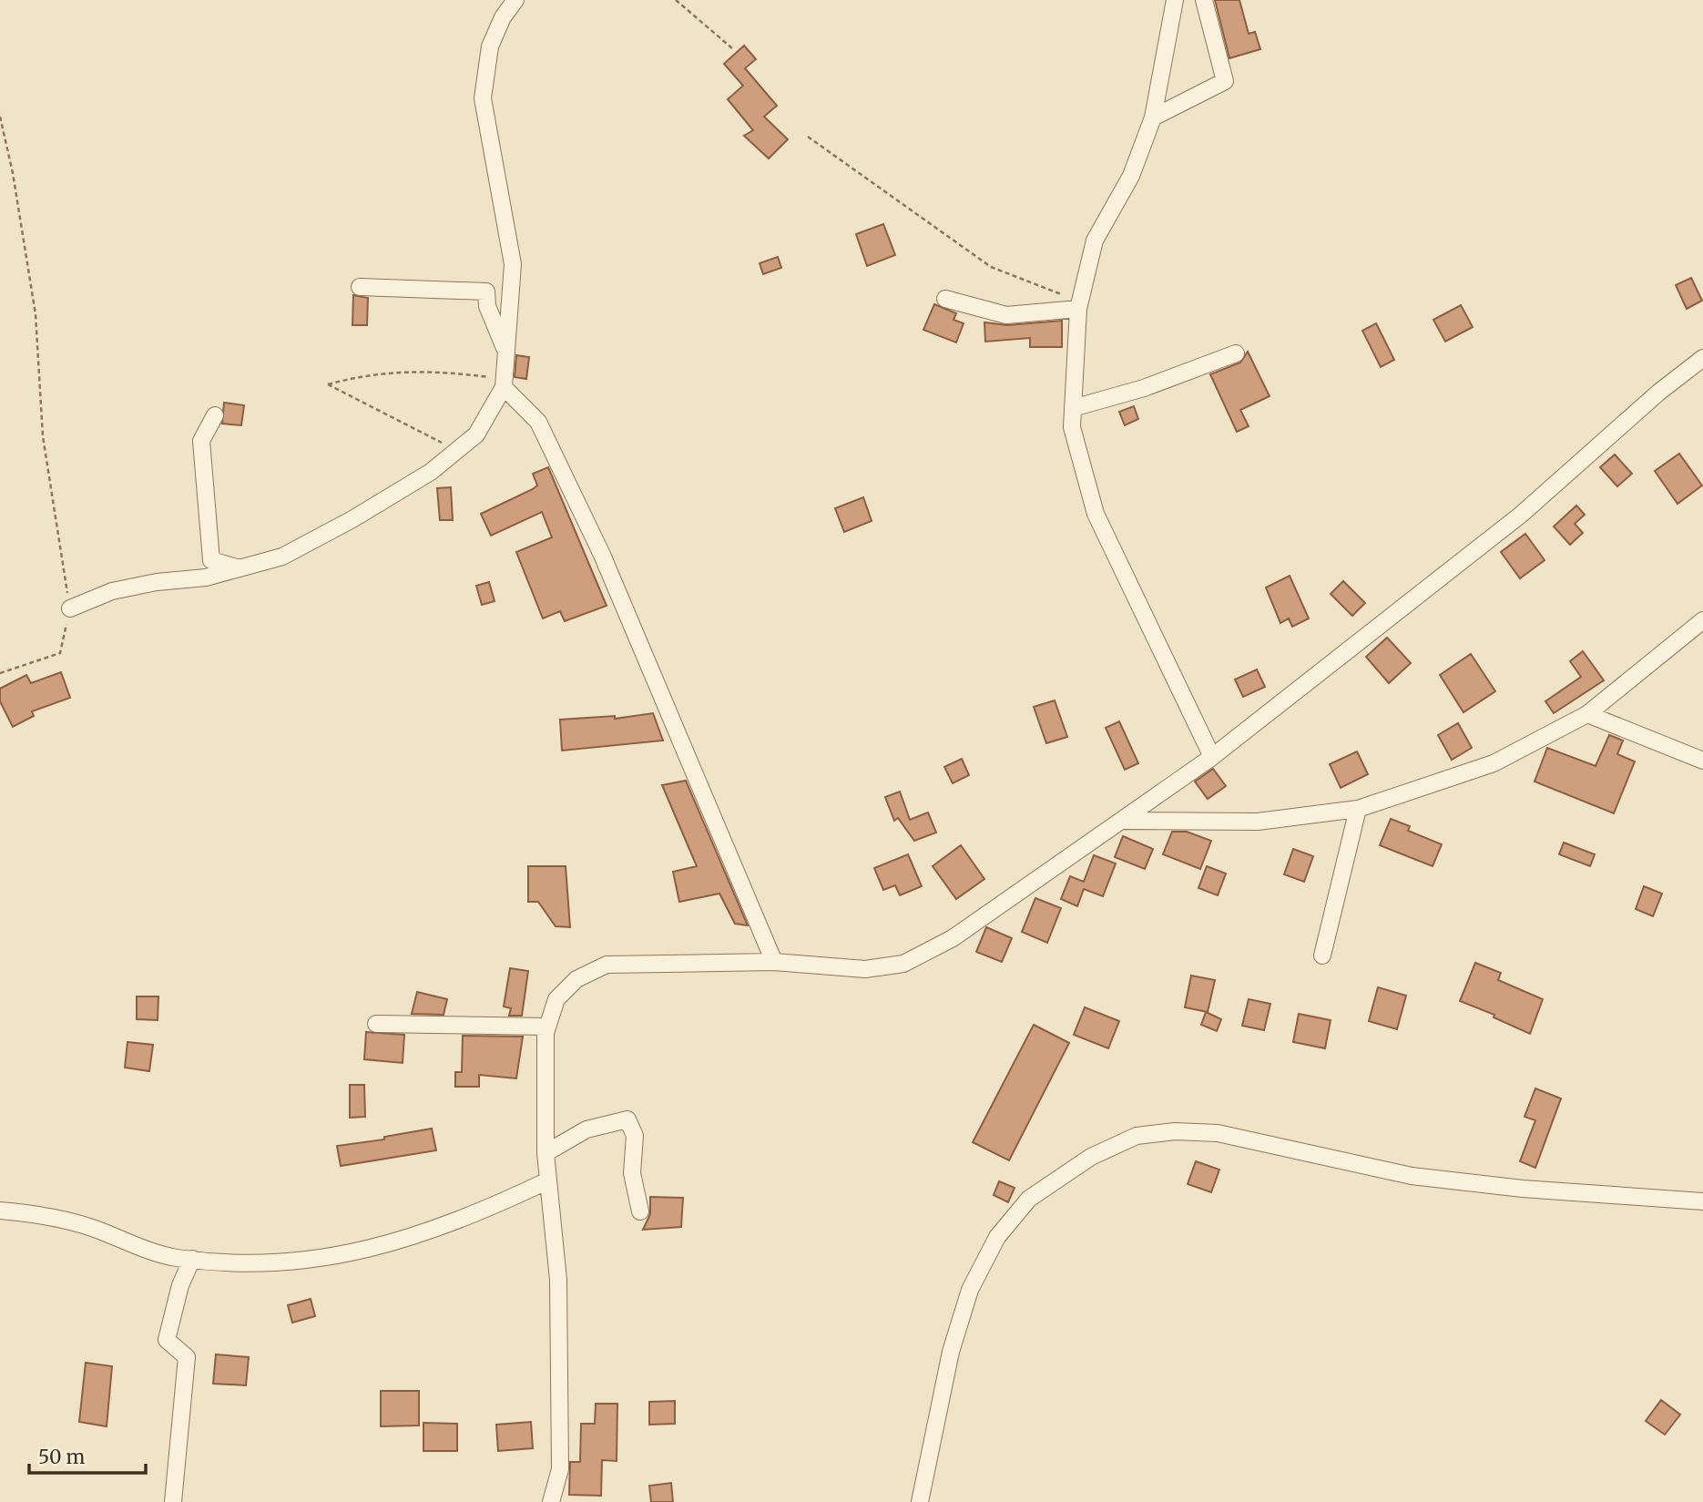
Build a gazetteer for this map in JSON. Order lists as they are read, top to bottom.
{
  "scale_bar": "50 m"
}
